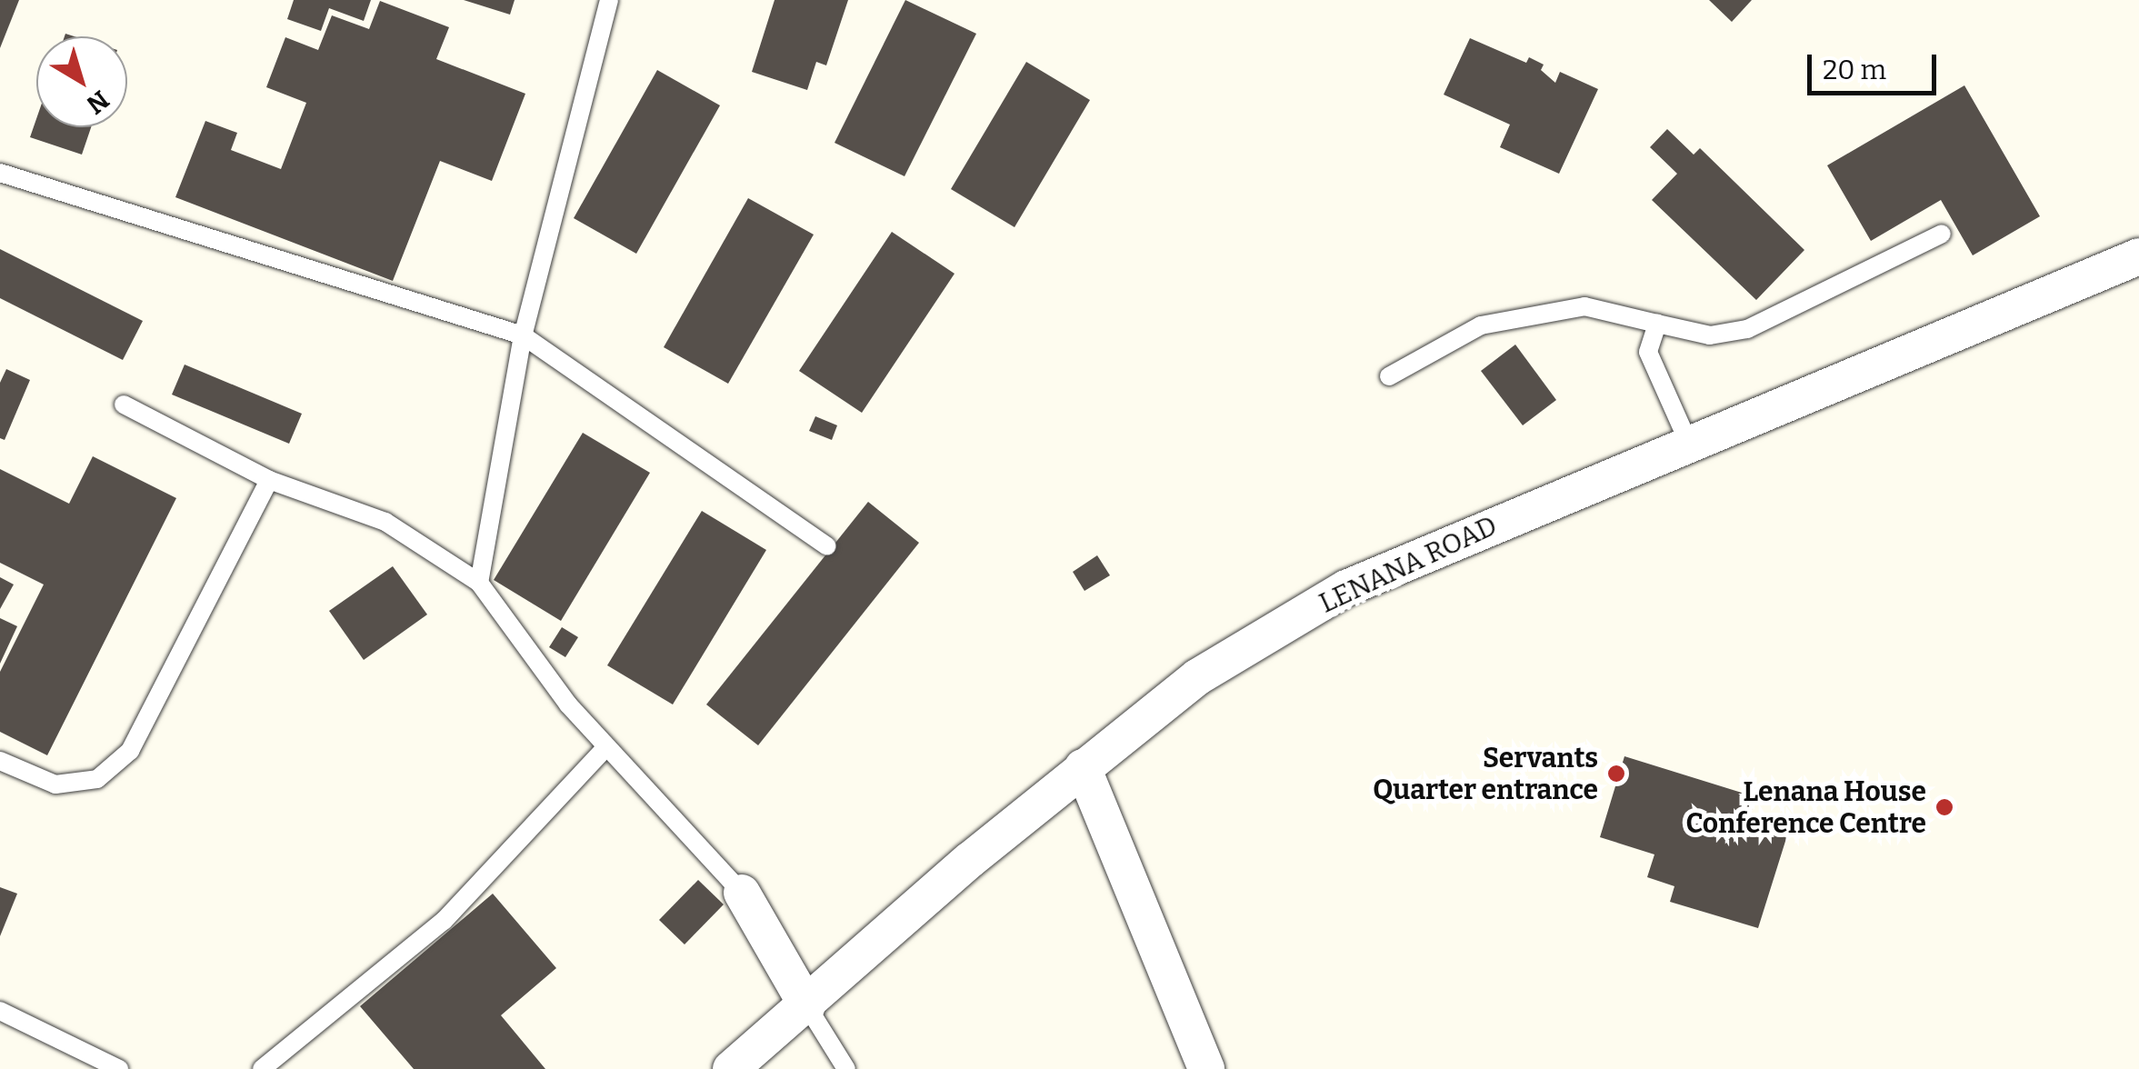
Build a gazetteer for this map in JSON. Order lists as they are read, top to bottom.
{
  "streets": {
    "street": ["LENANA ROAD"]
  },
  "places": ["Servants Quarter entrance", "Lenana House Conference Centre"],
  "scale_bar": "20 m",
  "north": "bottom right"
}
